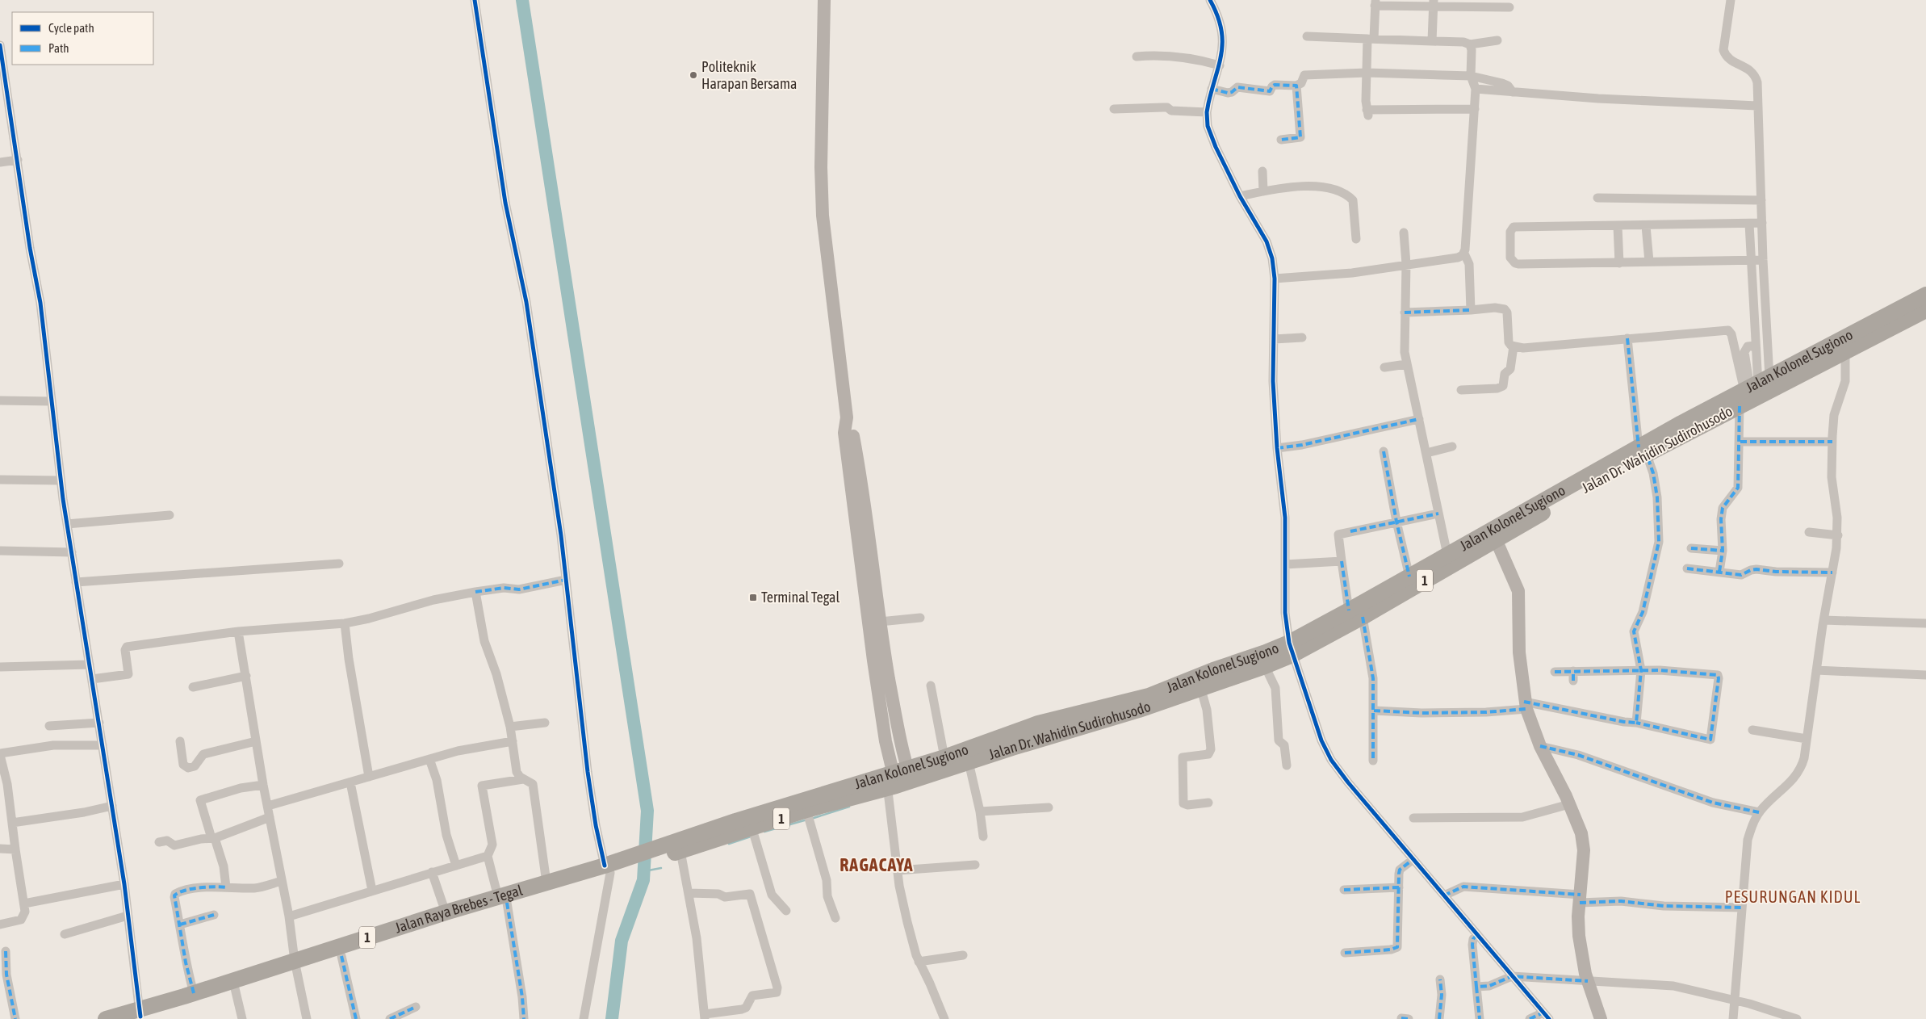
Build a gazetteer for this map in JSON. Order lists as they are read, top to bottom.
{
  "streets": {
    "highway": [
      "Jalan Kolonel Sugiono",
      "Jalan Dr. Wahidin Sudirohusodo",
      "1",
      "Jalan Raya Brebes - Tegal"
    ]
  },
  "crossings": [
    ["Jalan Kolonel Sugiono", "Jalan Dr. Wahidin Sudirohusodo"],
    ["Jalan Kolonel Sugiono", "Jalan Raya Brebes - Tegal"]
  ],
  "districts": ["RAGACAYA", "PESURUNGAN KIDUL"],
  "places": {
    "other": ["Politeknik Harapan Bersama"],
    "transit": ["Terminal Tegal"]
  },
  "legend": ["Cycle path", "Path"]
}
